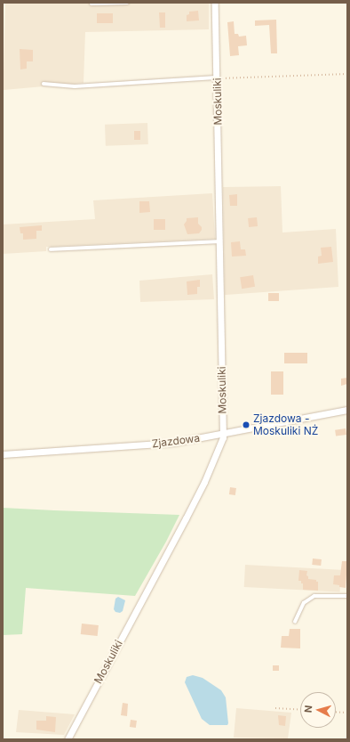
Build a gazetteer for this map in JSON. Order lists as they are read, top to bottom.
{
  "streets": {
    "street": ["Moskuliki", "Zjazdowa"]
  },
  "crossings": [
    ["Moskuliki", "Zjazdowa"]
  ],
  "places": ["Zjazdowa - Moskuliki NŻ"],
  "north": "left"
}
